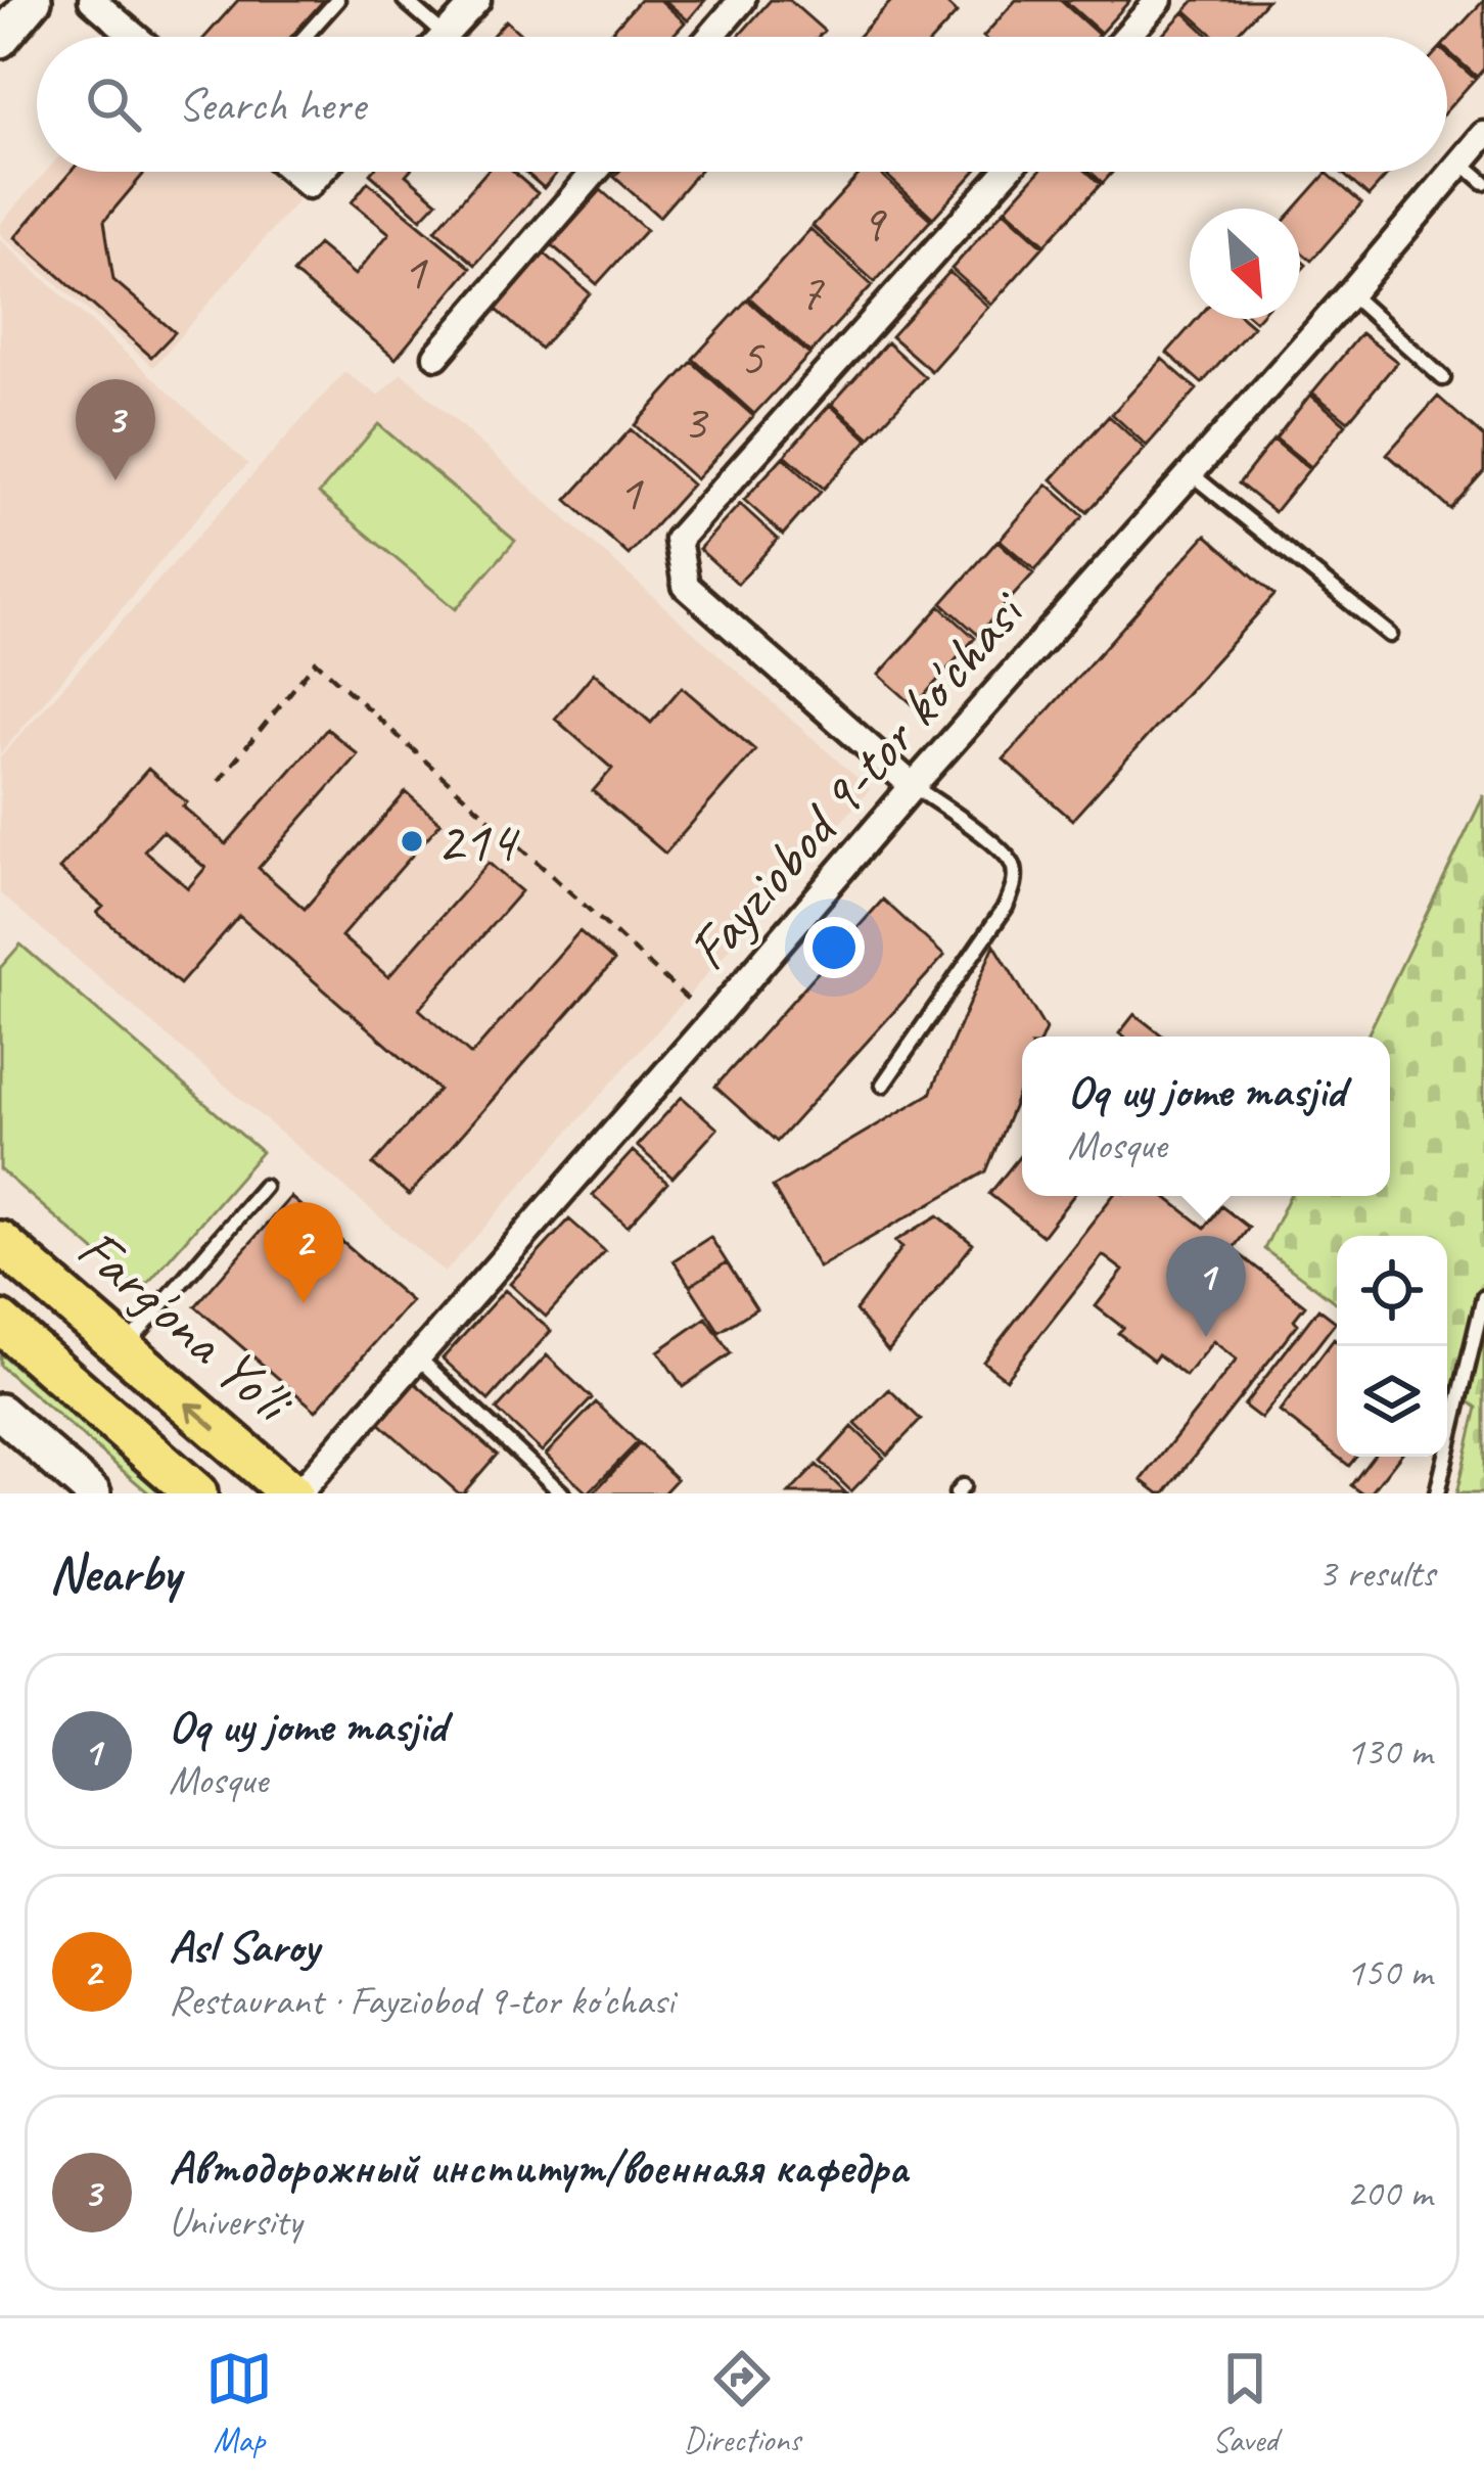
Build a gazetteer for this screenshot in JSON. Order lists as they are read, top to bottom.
{
  "streets": {
    "main road": ["Farg'ona Yo'li"],
    "street": ["Fayziobod 9-tor ko'chasi"]
  },
  "crossings": [
    ["Fayziobod 9-tor ko'chasi", "Farg'ona Yo'li"]
  ],
  "places": ["214"],
  "house_numbers": [
    "9",
    "1",
    "7",
    "5",
    "3",
    "1"
  ],
  "north": "bottom right",
  "page": {
    "search": "Search here",
    "pins": ["3", "2", "1"],
    "popup": ["Oq uy jome masjid", "Mosque"],
    "heading": ["Nearby", "3 results"],
    "list": [
      {
        "mark": "1",
        "name": "Oq uy jome masjid",
        "note": "Mosque",
        "value": "130 m"
      },
      {
        "mark": "2",
        "name": "Asl Saroy",
        "note": "Restaurant · Fayziobod 9-tor ko'chasi",
        "value": "150 m"
      },
      {
        "mark": "3",
        "name": "Автодорожный институт/военнаяя кафедра",
        "note": "University",
        "value": "200 m"
      }
    ],
    "nav": ["Map", "Directions", "Saved"]
  }
}
